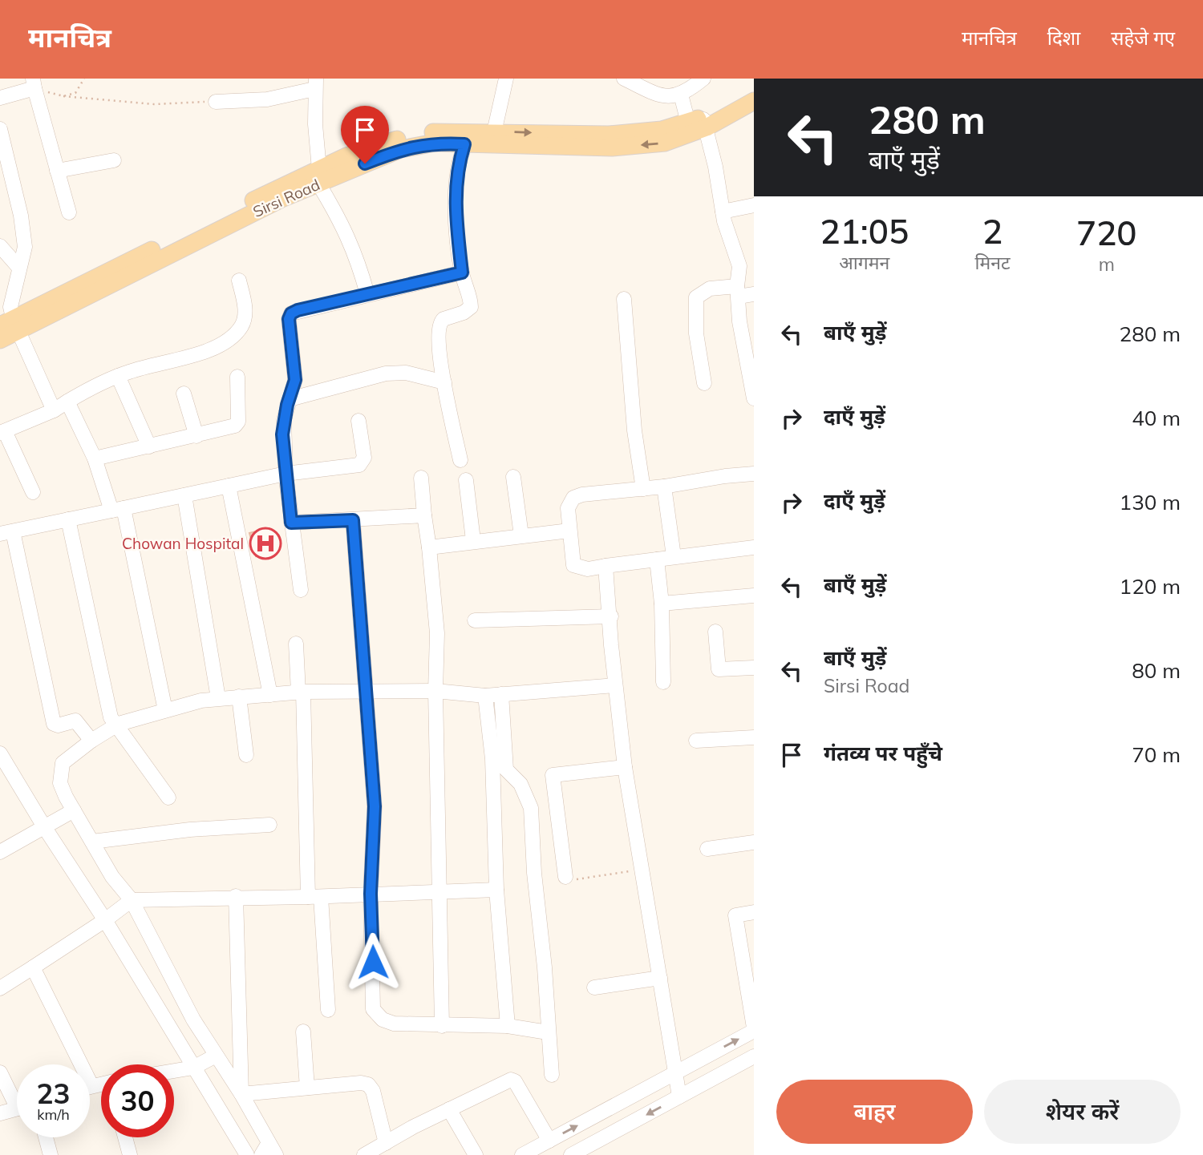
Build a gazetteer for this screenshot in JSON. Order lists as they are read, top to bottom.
{
  "streets": {
    "main road": ["Sirsi Road"]
  },
  "places": {
    "hospital": ["Chowan Hospital"]
  },
  "page": {
    "header": "मानचित्र",
    "nav": ["मानचित्र", "दिशा", "सहेजे गए"],
    "turn": ["280 m", "बाएँ मुड़ें"],
    "eta": [
      "21:05",
      "आगमन",
      "2",
      "मिनट",
      "720",
      "m"
    ],
    "list": [
      {
        "name": "बाएँ मुड़ें",
        "value": "280 m"
      },
      {
        "name": "दाएँ मुड़ें",
        "value": "40 m"
      },
      {
        "name": "दाएँ मुड़ें",
        "value": "130 m"
      },
      {
        "name": "बाएँ मुड़ें",
        "value": "120 m"
      },
      {
        "name": "बाएँ मुड़ें",
        "note": "Sirsi Road",
        "value": "80 m"
      },
      {
        "name": "गंतव्य पर पहुँचे",
        "value": "70 m"
      }
    ],
    "speed": "23 km/h",
    "limit": "30",
    "buttons": ["बाहर", "शेयर करें"]
  }
}
